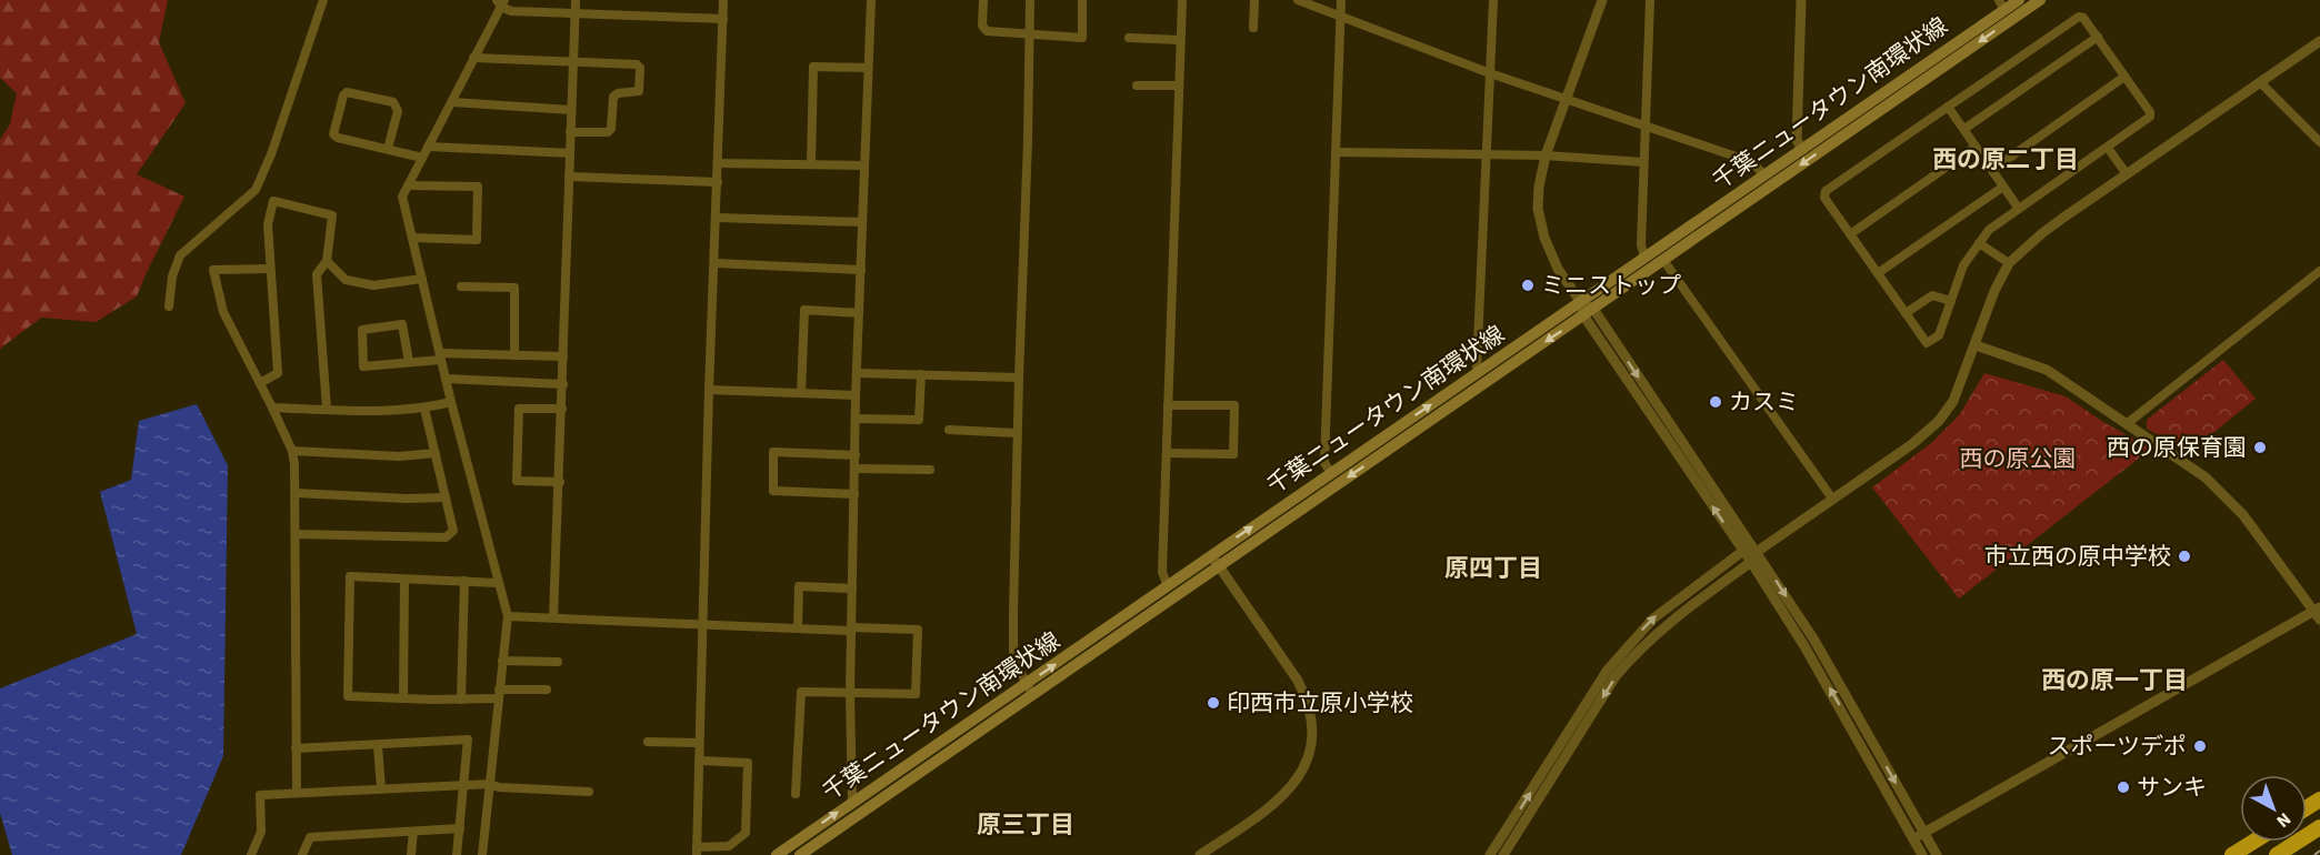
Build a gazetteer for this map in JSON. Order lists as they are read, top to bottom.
{
  "streets": {
    "main road": ["千葉ニュータウン南環状線"]
  },
  "districts": [
    "西の原二丁目",
    "原四丁目",
    "西の原一丁目",
    "原三丁目"
  ],
  "parks": ["西の原公園"],
  "places": [
    "ミニストップ",
    "カスミ",
    "西の原保育園",
    "市立西の原中学校",
    "印西市立原小学校",
    "スポーツデポ",
    "サンキ"
  ],
  "north": "bottom right"
}
